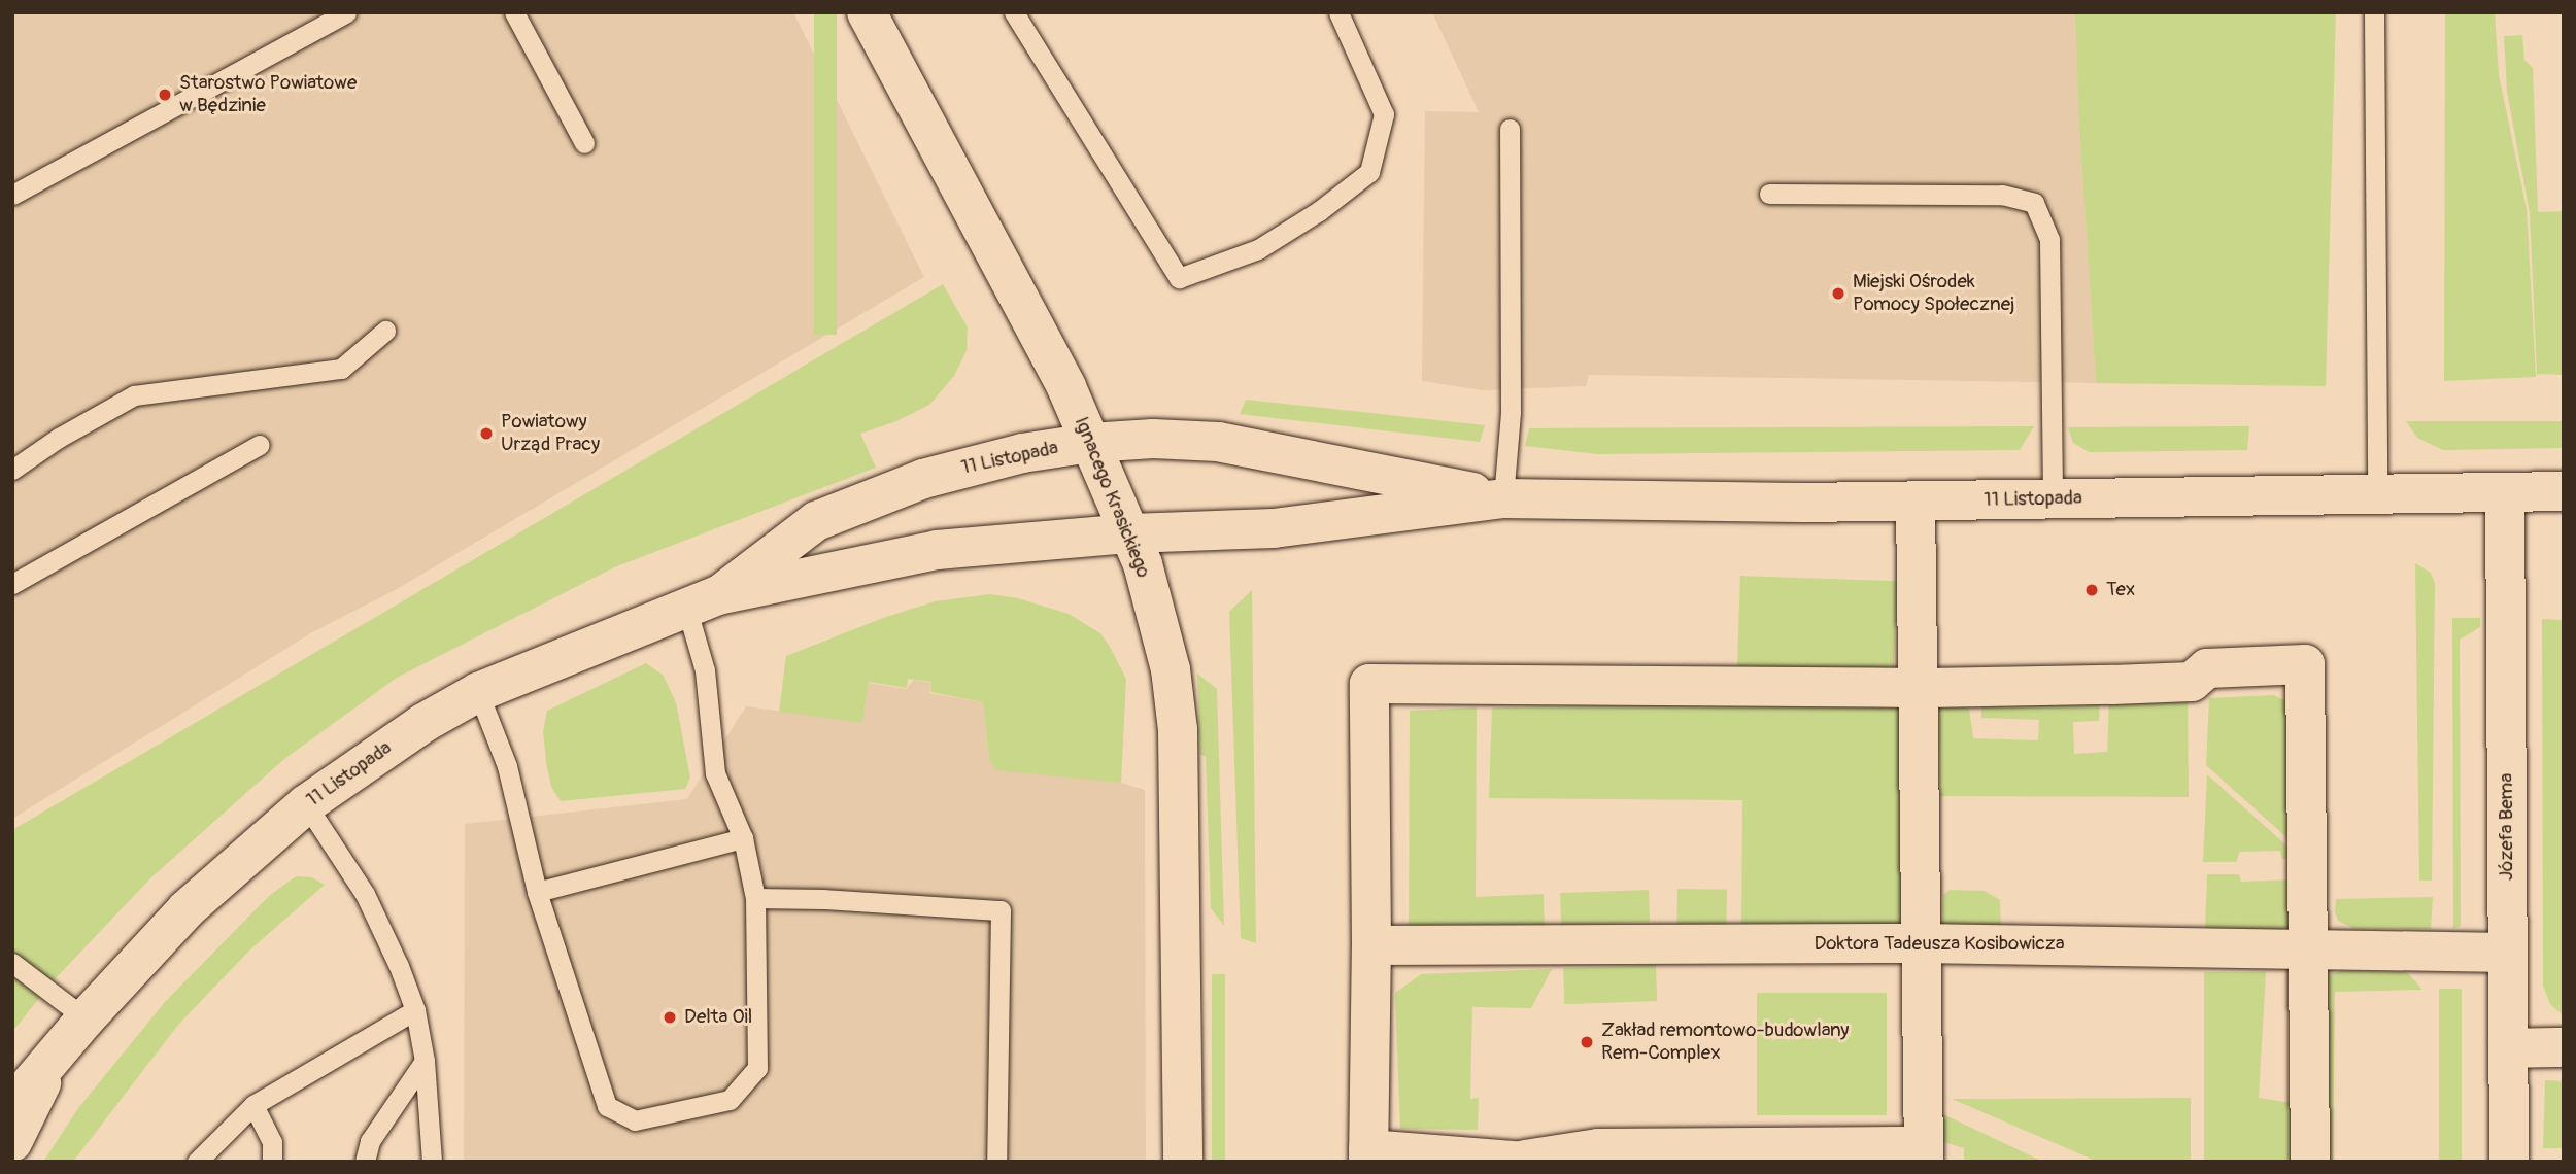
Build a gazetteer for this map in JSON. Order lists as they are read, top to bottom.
{
  "streets": {
    "street": [
      "11 Listopada",
      "Ignacego Krasickiego",
      "Józefa Bema",
      "Doktora Tadeusza Kosibowicza"
    ]
  },
  "crossings": [
    ["11 Listopada", "Ignacego Krasickiego"],
    ["11 Listopada", "Józefa Bema"],
    ["Józefa Bema", "Doktora Tadeusza Kosibowicza"]
  ],
  "places": [
    "Starostwo Powiatowe w Będzinie",
    "Miejski Ośrodek Pomocy Społecznej",
    "Powiatowy Urząd Pracy",
    "Tex",
    "Delta Oil",
    "Zakład remontowo-budowlany Rem-Complex"
  ]
}
